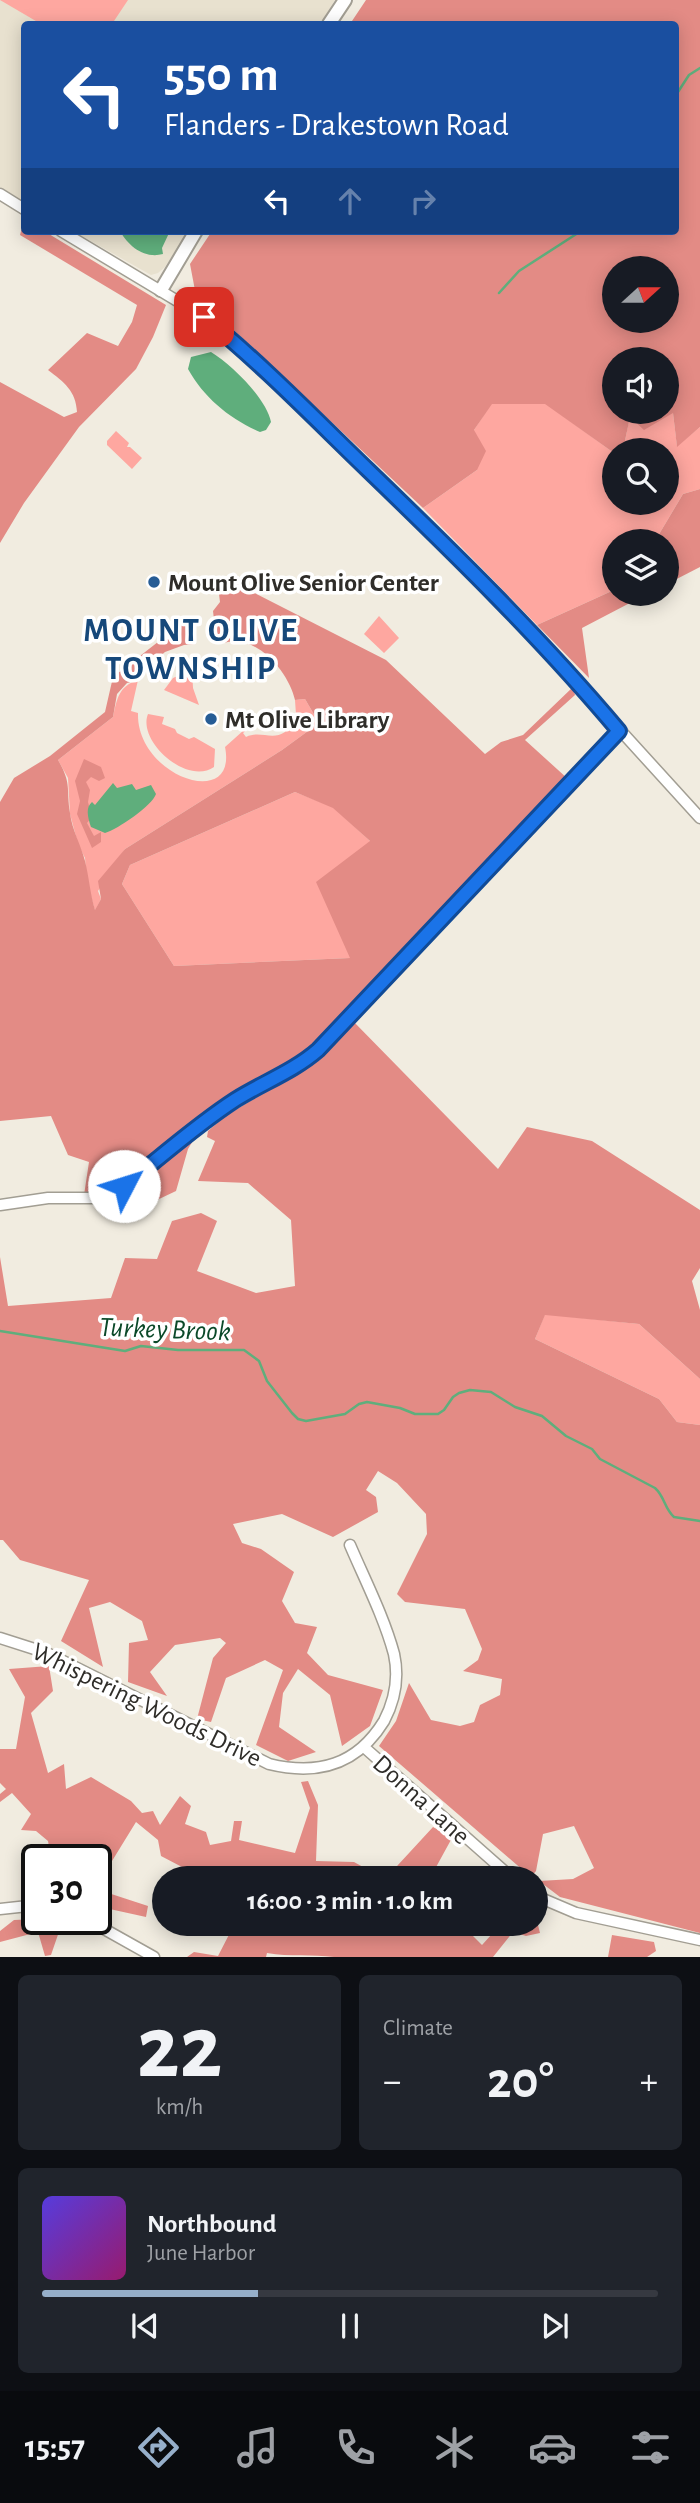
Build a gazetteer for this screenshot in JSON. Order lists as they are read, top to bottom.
{
  "streets": {
    "street": ["Whispering Woods Drive", "Donna Lane"]
  },
  "crossings": [
    ["Whispering Woods Drive", "Donna Lane"]
  ],
  "districts": ["MOUNT OLIVE TOWNSHIP"],
  "water": ["Turkey Brook"],
  "places": ["Mount Olive Senior Center", "Mt Olive Library"],
  "north": "right",
  "page": {
    "turn": ["550 m", "Flanders - Drakestown Road"],
    "limit": "30",
    "trip": "16:00 · 3 min · 1.0 km",
    "tile": [
      ["22", "km/h"],
      "Climate"
    ],
    "heat": ["−", "20°", "+"],
    "song": ["Northbound", "June Harbor"],
    "tabs": "15:57"
  }
}
